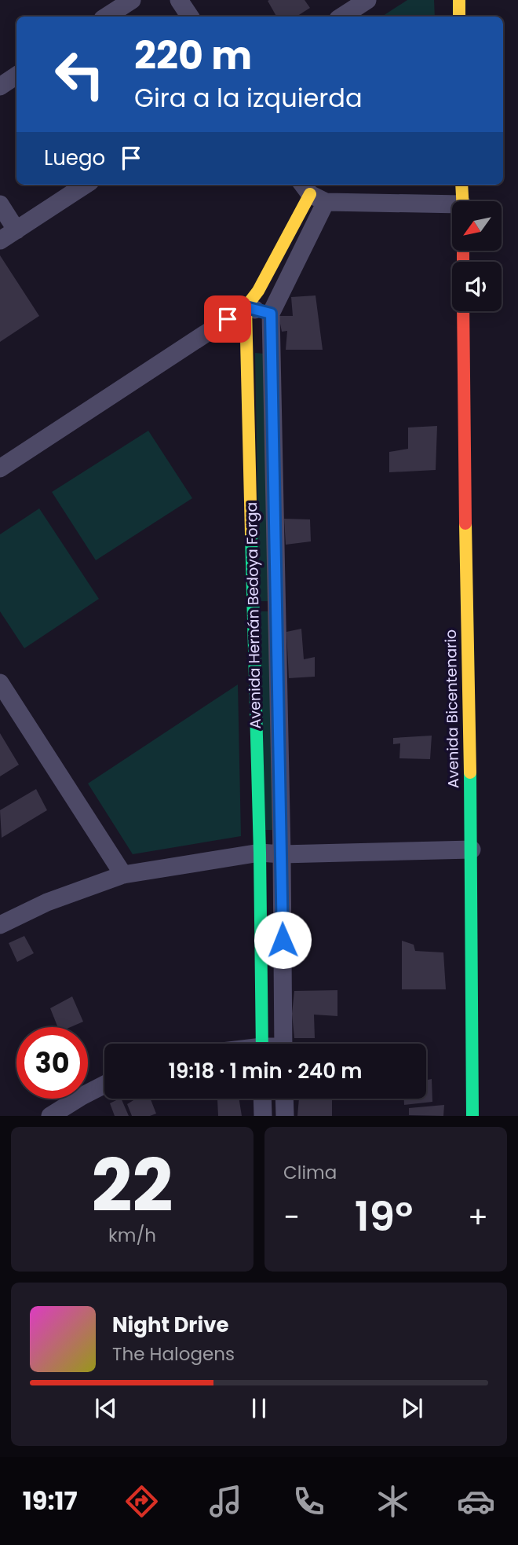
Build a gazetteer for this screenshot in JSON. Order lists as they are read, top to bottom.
{
  "streets": {
    "main road": ["Avenida Hernán Bedoya Forga", "Avenida Bicentenario"]
  },
  "north": "bottom left",
  "page": {
    "turn": ["220 m", "Gira a la izquierda"],
    "then": "Luego",
    "limit": "30",
    "trip": "19:18 · 1 min · 240 m",
    "tile": [
      ["22", "km/h"],
      "Clima"
    ],
    "heat": ["−", "19°", "+"],
    "song": ["Night Drive", "The Halogens"],
    "tabs": "19:17"
  }
}
